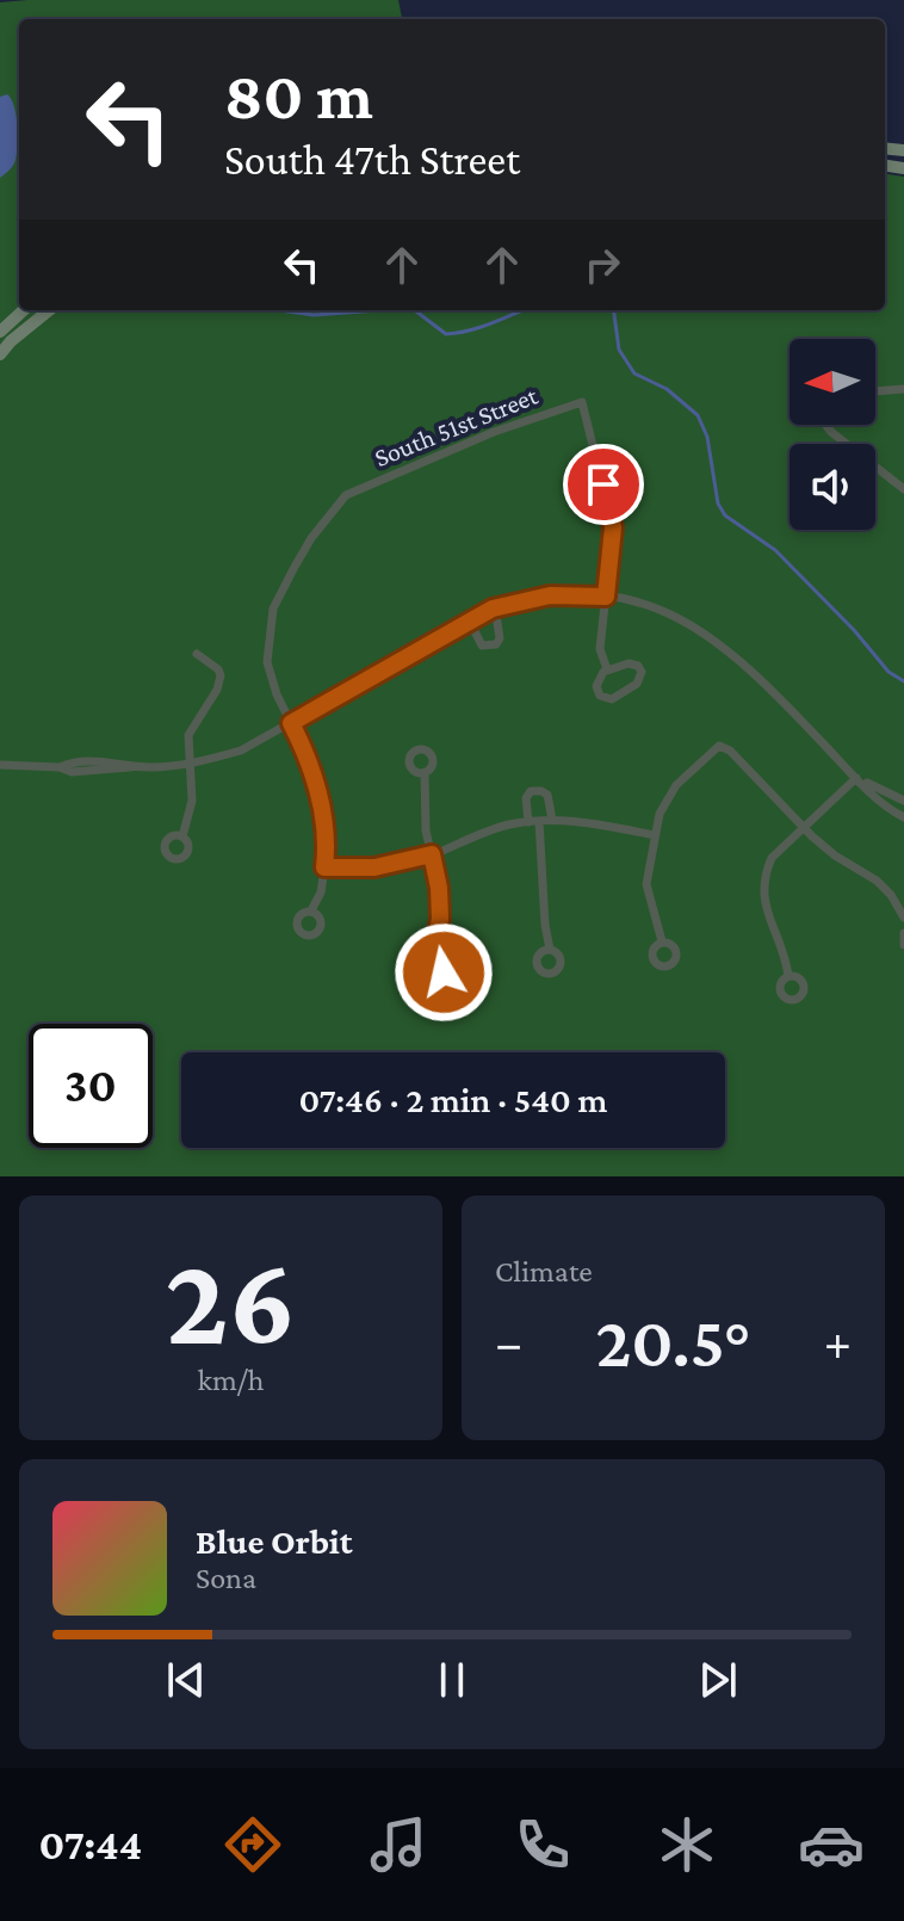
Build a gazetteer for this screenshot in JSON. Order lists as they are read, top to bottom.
{
  "streets": {
    "street": ["South 51st Street"]
  },
  "north": "left",
  "page": {
    "turn": ["80 m", "South 47th Street"],
    "limit": "30",
    "trip": "07:46 · 2 min · 540 m",
    "tile": [
      ["26", "km/h"],
      "Climate"
    ],
    "heat": ["−", "20.5°", "+"],
    "song": ["Blue Orbit", "Sona"],
    "tabs": "07:44"
  }
}
